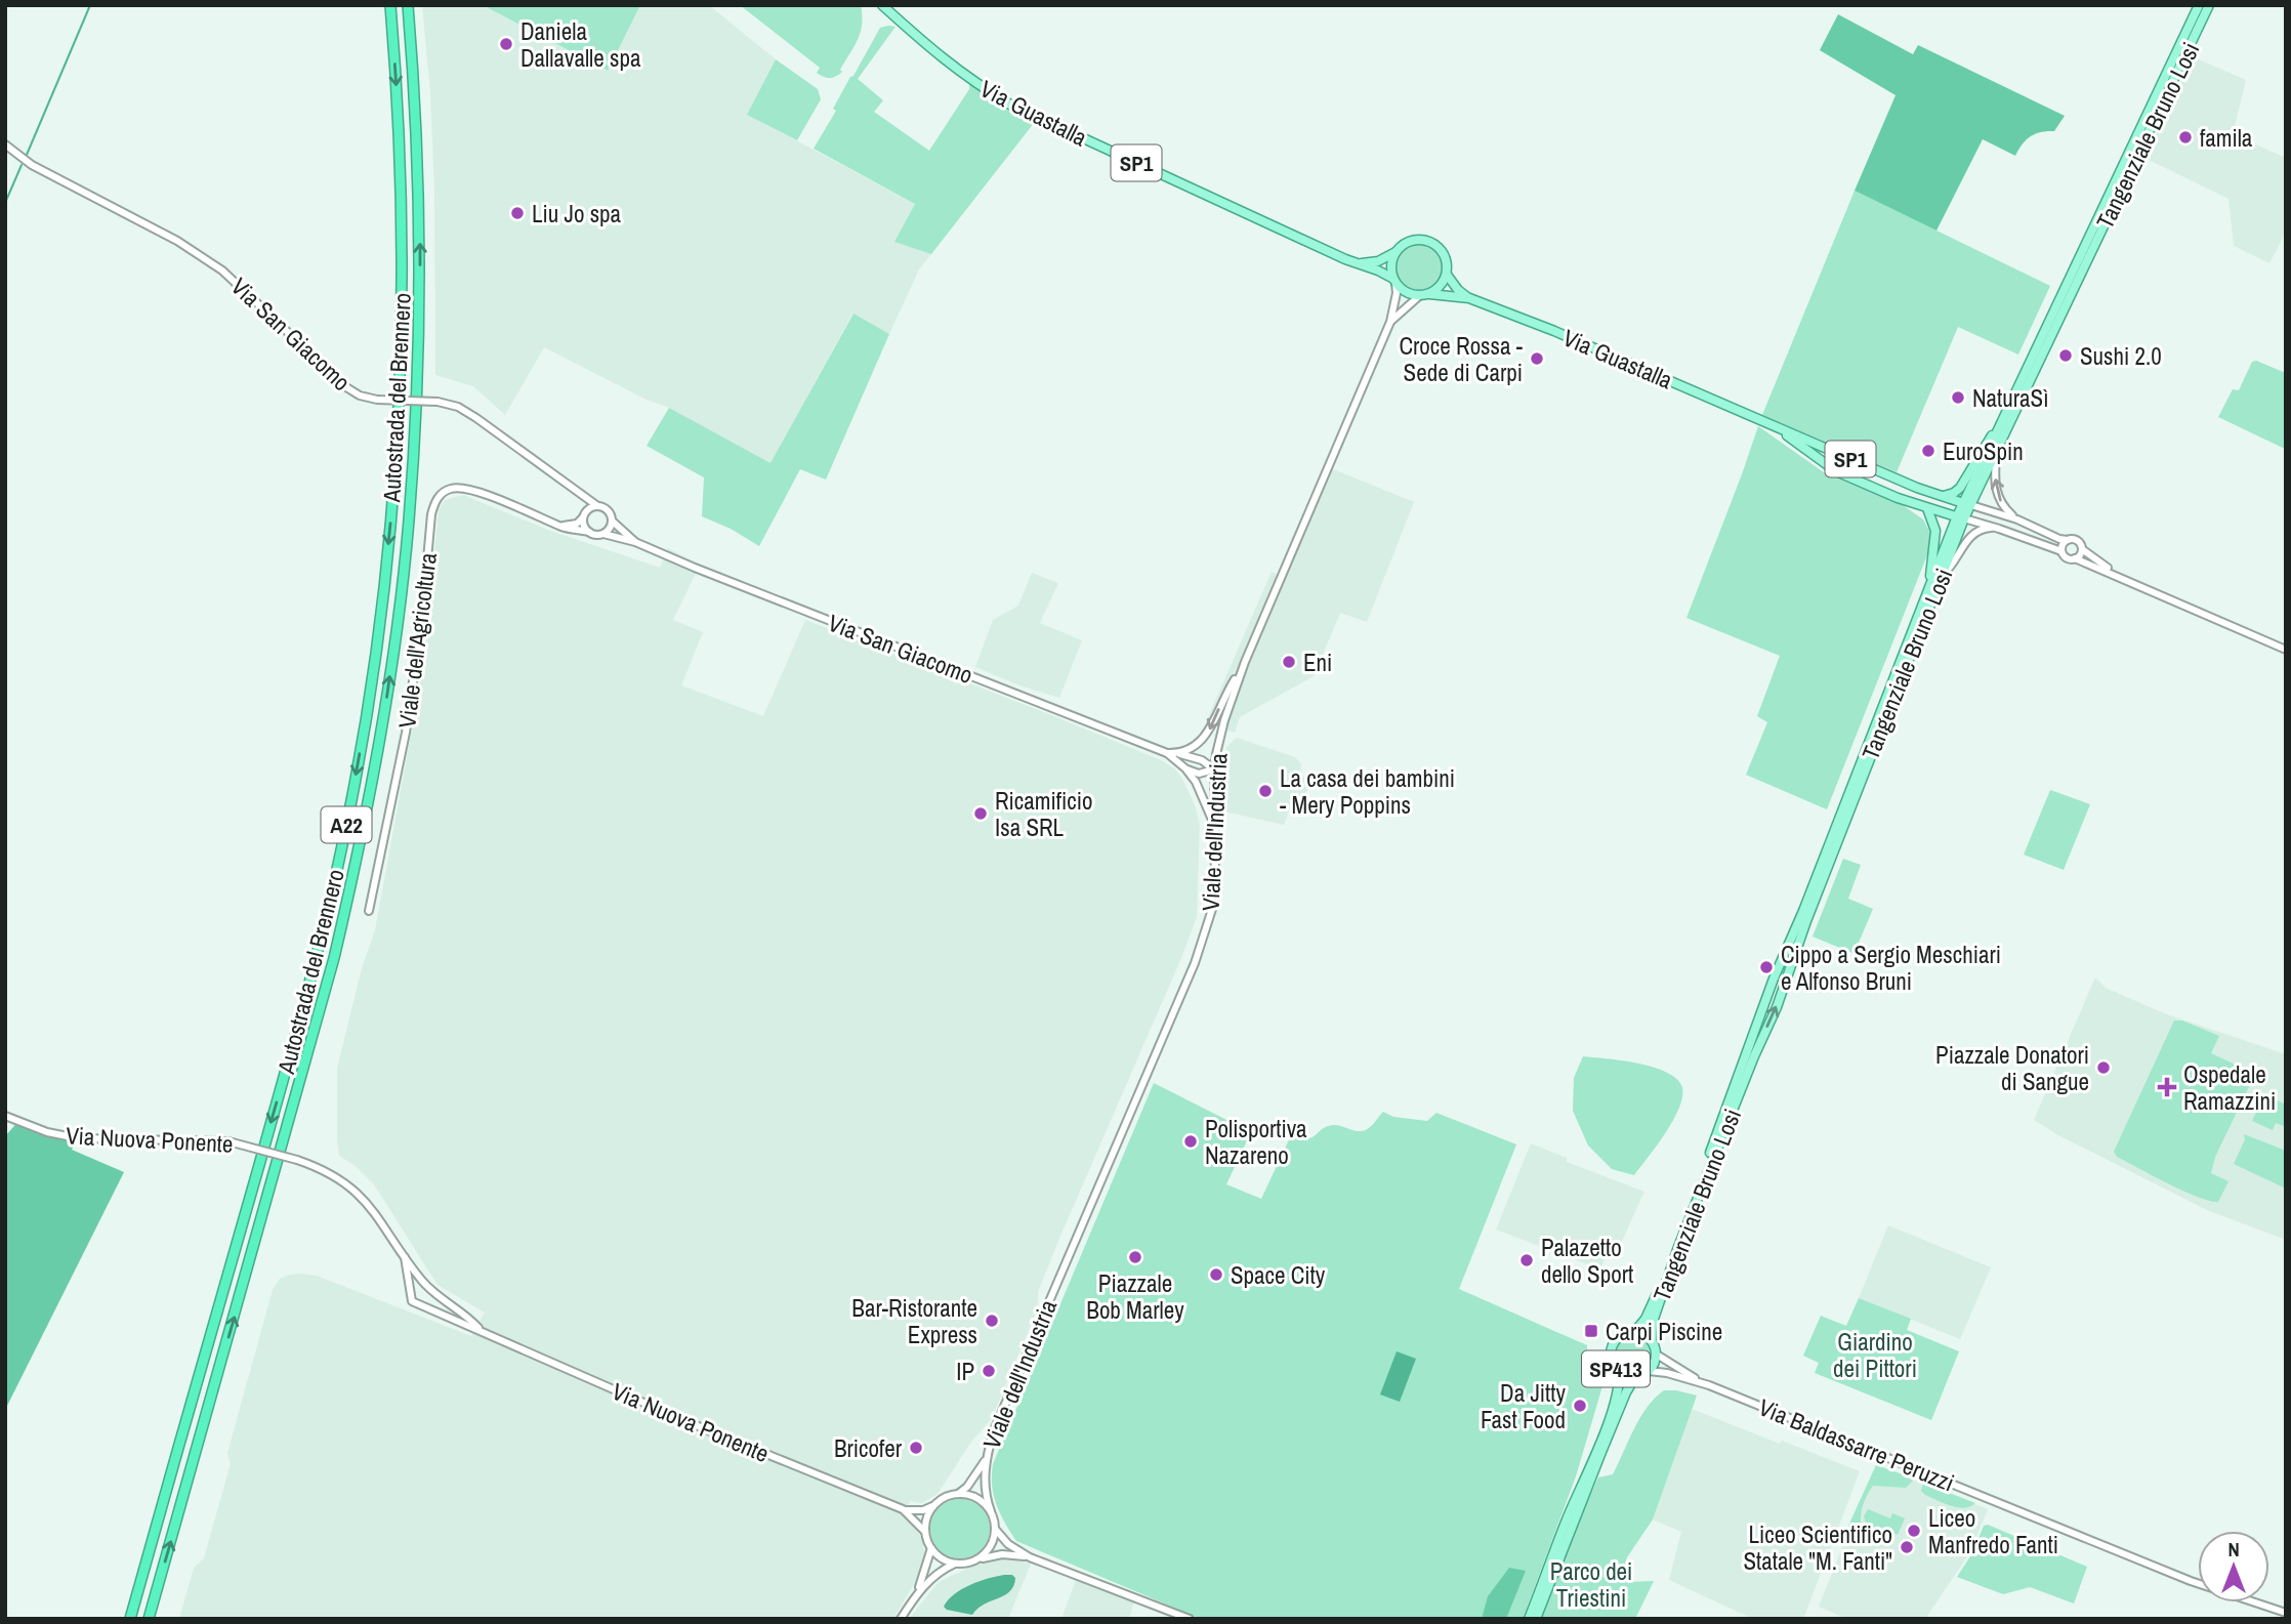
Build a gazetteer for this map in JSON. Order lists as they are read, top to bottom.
{
  "streets": {
    "highway": ["Autostrada del Brennero", "A22"],
    "main road": [
      "Via Guastalla",
      "Tangenziale Bruno Losi",
      "SP1",
      "SP413"
    ],
    "street": [
      "Via San Giacomo",
      "Viale dell'Agricoltura",
      "Viale dell'Industria",
      "Via Nuova Ponente",
      "Via Baldassarre Peruzzi"
    ]
  },
  "crossings": [
    ["Via Guastalla", "Tangenziale Bruno Losi"],
    ["Via Guastalla", "Viale dell'Industria"],
    ["Tangenziale Bruno Losi", "SP413"],
    ["Tangenziale Bruno Losi", "Via Baldassarre Peruzzi"],
    ["Via San Giacomo", "Viale dell'Agricoltura"],
    ["Via San Giacomo", "Viale dell'Industria"],
    ["Viale dell'Industria", "Via Nuova Ponente"],
    ["SP413", "Via Baldassarre Peruzzi"]
  ],
  "parks": ["Giardino dei Pittori", "Parco dei Triestini"],
  "places": {
    "other": [
      "Daniela Dallavalle spa",
      "famila",
      "Liu Jo spa",
      "Sushi 2.0",
      "Croce Rossa - Sede di Carpi",
      "NaturaSì",
      "EuroSpin",
      "Eni",
      "La casa dei bambini - Mery Poppins",
      "Ricamificio Isa SRL",
      "Cippo a Sergio Meschiari e Alfonso Bruni",
      "Piazzale Donatori di Sangue",
      "Polisportiva Nazareno",
      "Piazzale Bob Marley",
      "Palazetto dello Sport",
      "Space City",
      "Bar-Ristorante Express",
      "IP",
      "Da Jitty Fast Food",
      "Bricofer",
      "Liceo Manfredo Fanti",
      "Liceo Scientifico Statale \"M. Fanti\""
    ],
    "health": ["Ospedale Ramazzini"],
    "transit": ["Carpi Piscine"]
  },
  "north": "top"
}
